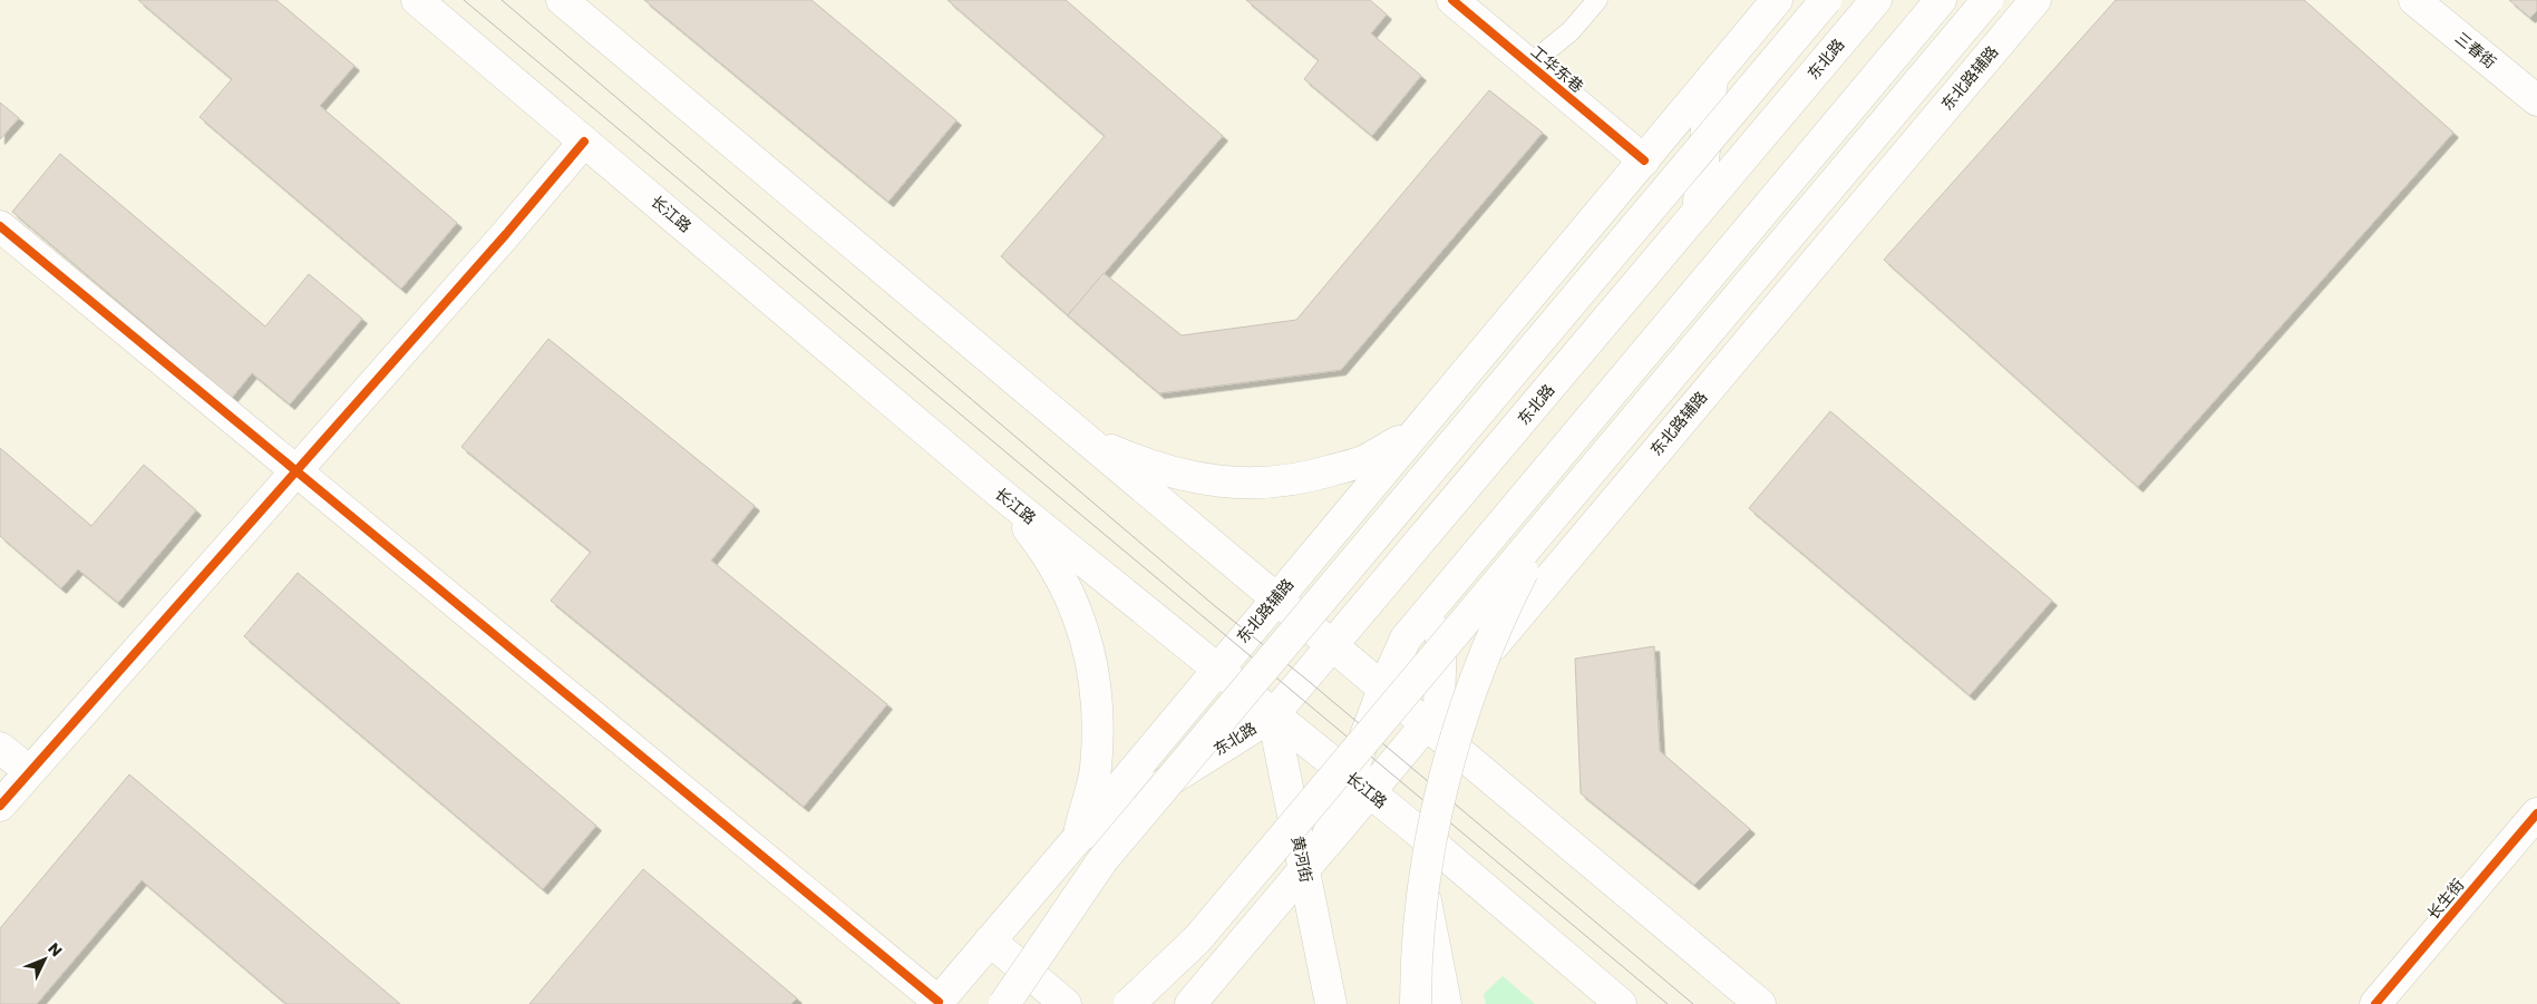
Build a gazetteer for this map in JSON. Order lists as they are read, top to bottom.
{
  "streets": {
    "main road": [
      "三春街",
      "东北路",
      "工华东巷",
      "东北路辅路",
      "长江路",
      "黄河街",
      "长生街"
    ]
  },
  "crossings": [
    ["东北路", "东北路辅路"],
    ["东北路", "长江路"],
    ["东北路", "黄河街"],
    ["工华东巷", "东北路辅路"],
    ["东北路辅路", "长江路"],
    ["长江路", "黄河街"]
  ],
  "north": "top right"
}
